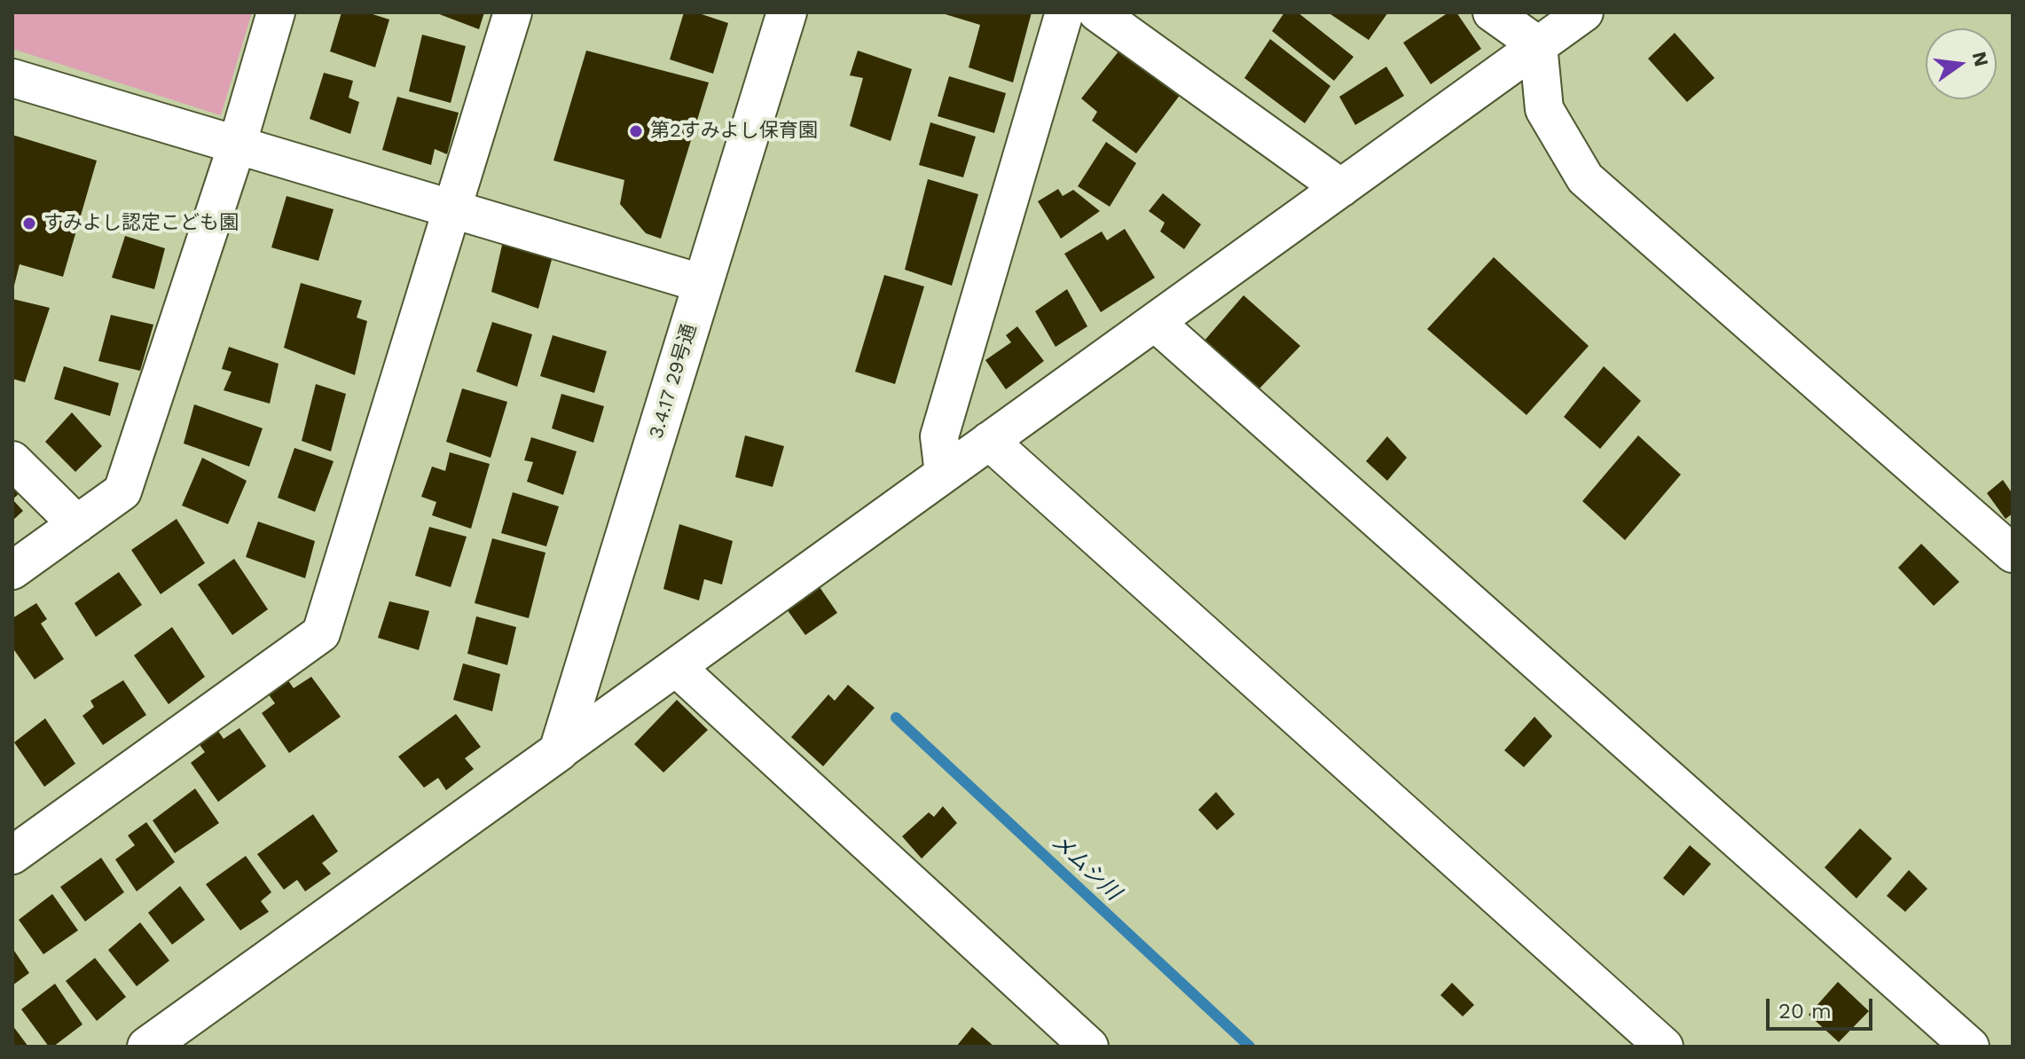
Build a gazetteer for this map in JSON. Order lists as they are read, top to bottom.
{
  "streets": {
    "street": ["3.4.17 29号通"]
  },
  "water": ["メムシ川"],
  "places": ["第2すみよし保育園", "すみよし認定こども園"],
  "scale_bar": "20 m",
  "north": "right"
}
